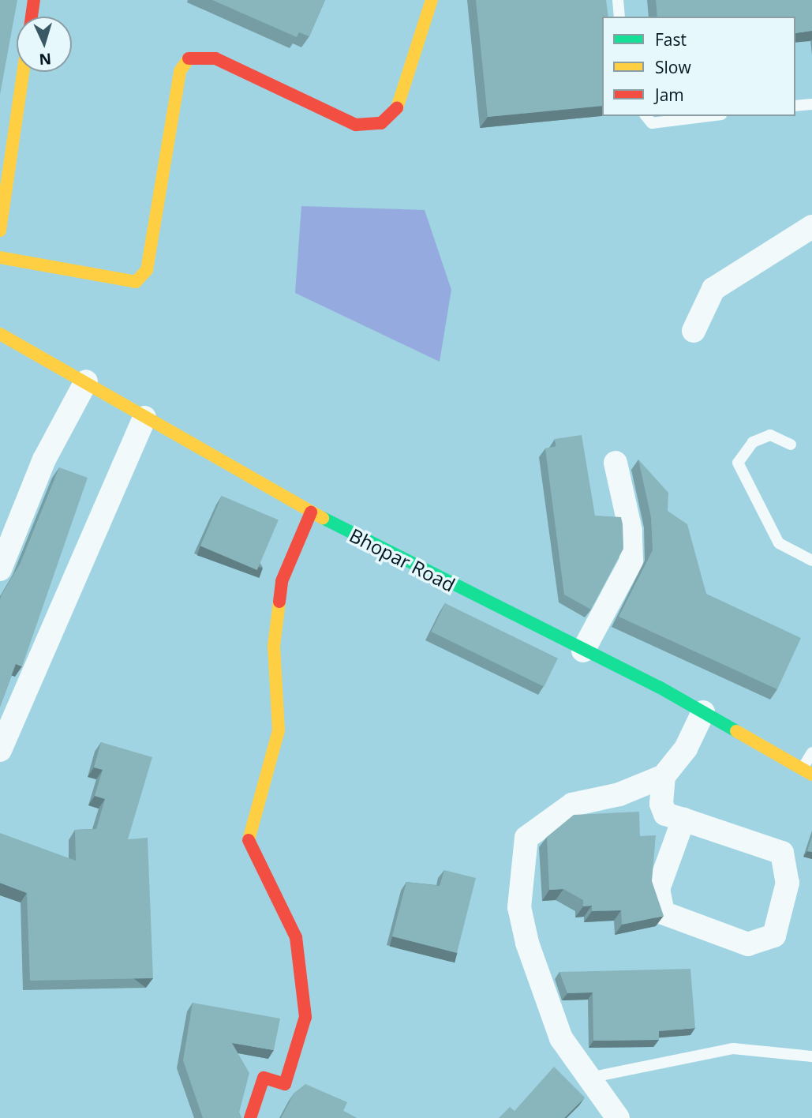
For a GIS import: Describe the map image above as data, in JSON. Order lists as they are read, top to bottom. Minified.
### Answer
{"streets":{"street":["Bhopar Road"]},"legend":["Fast","Slow","Jam"],"north":"bottom"}
